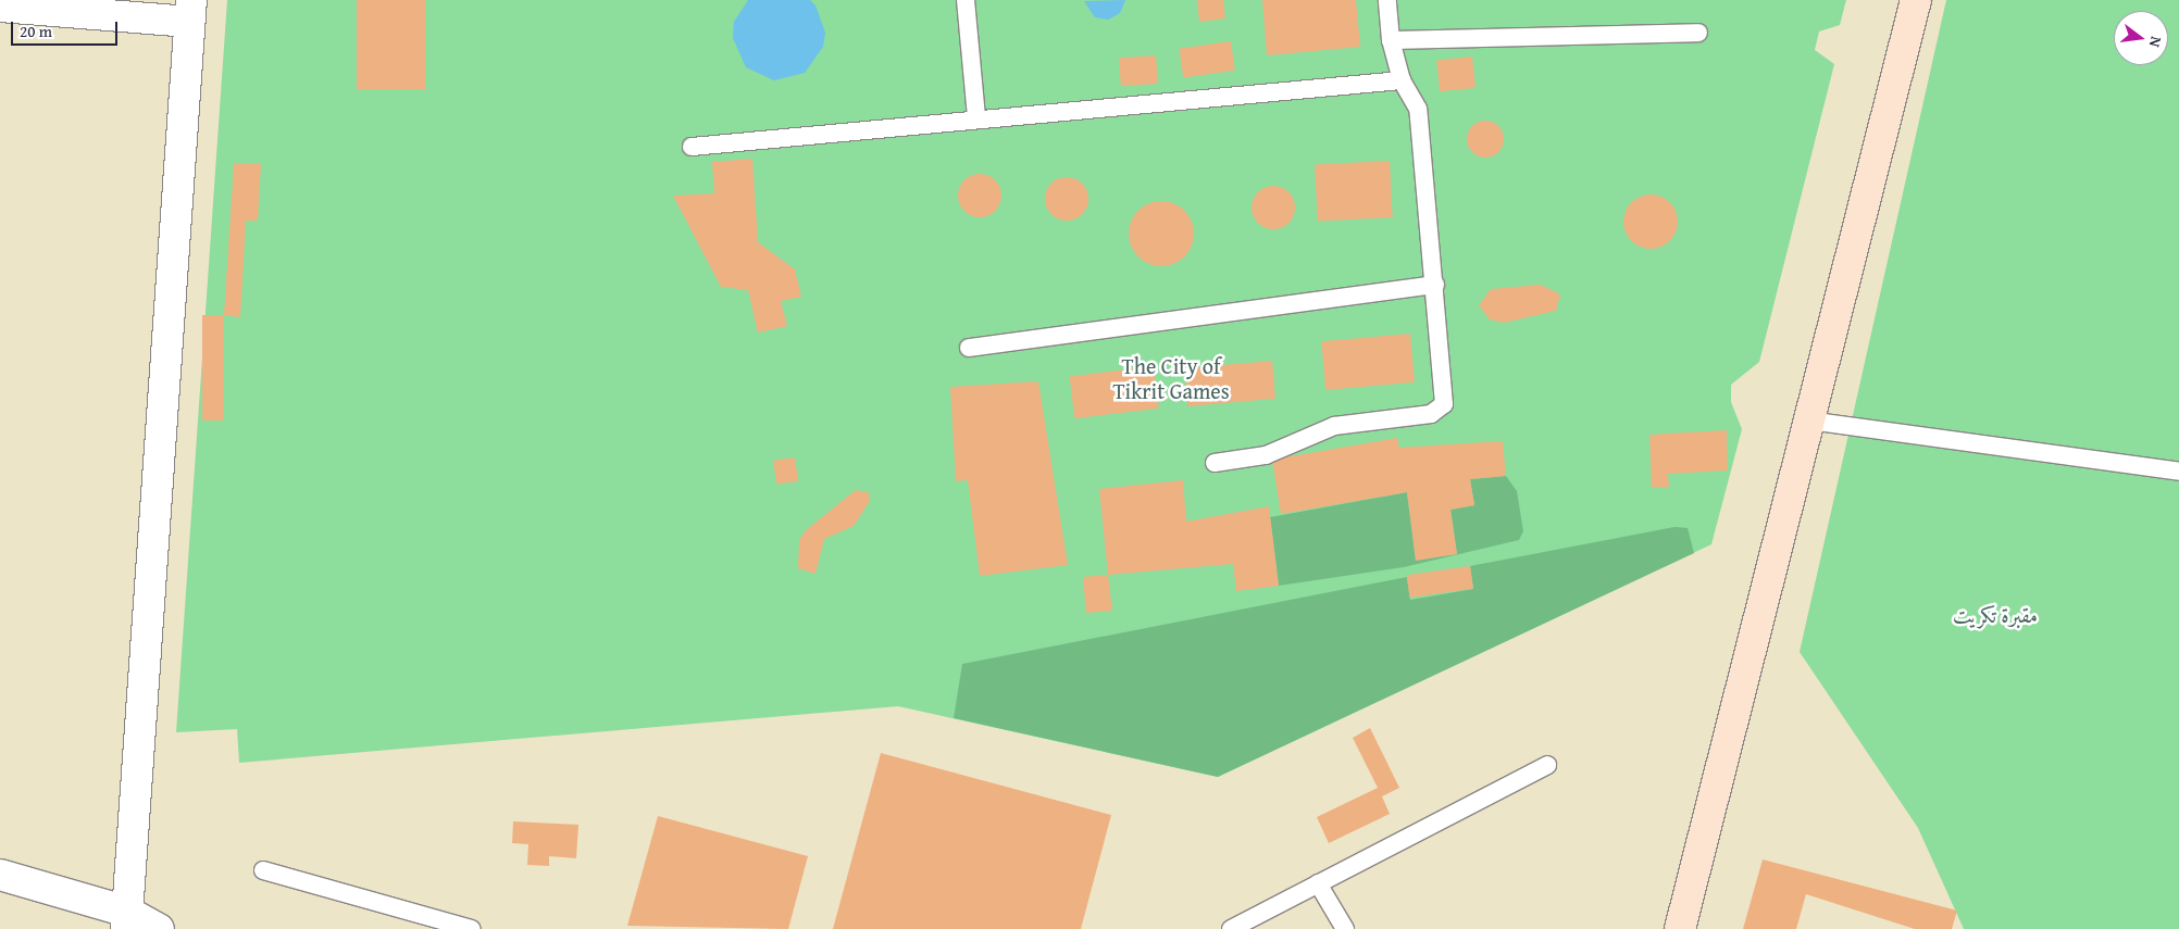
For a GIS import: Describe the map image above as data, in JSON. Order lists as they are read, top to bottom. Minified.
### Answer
{"parks":["The City of Tikrit Games","مقبرة تكريت"],"scale_bar":"20 m","north":"right"}
